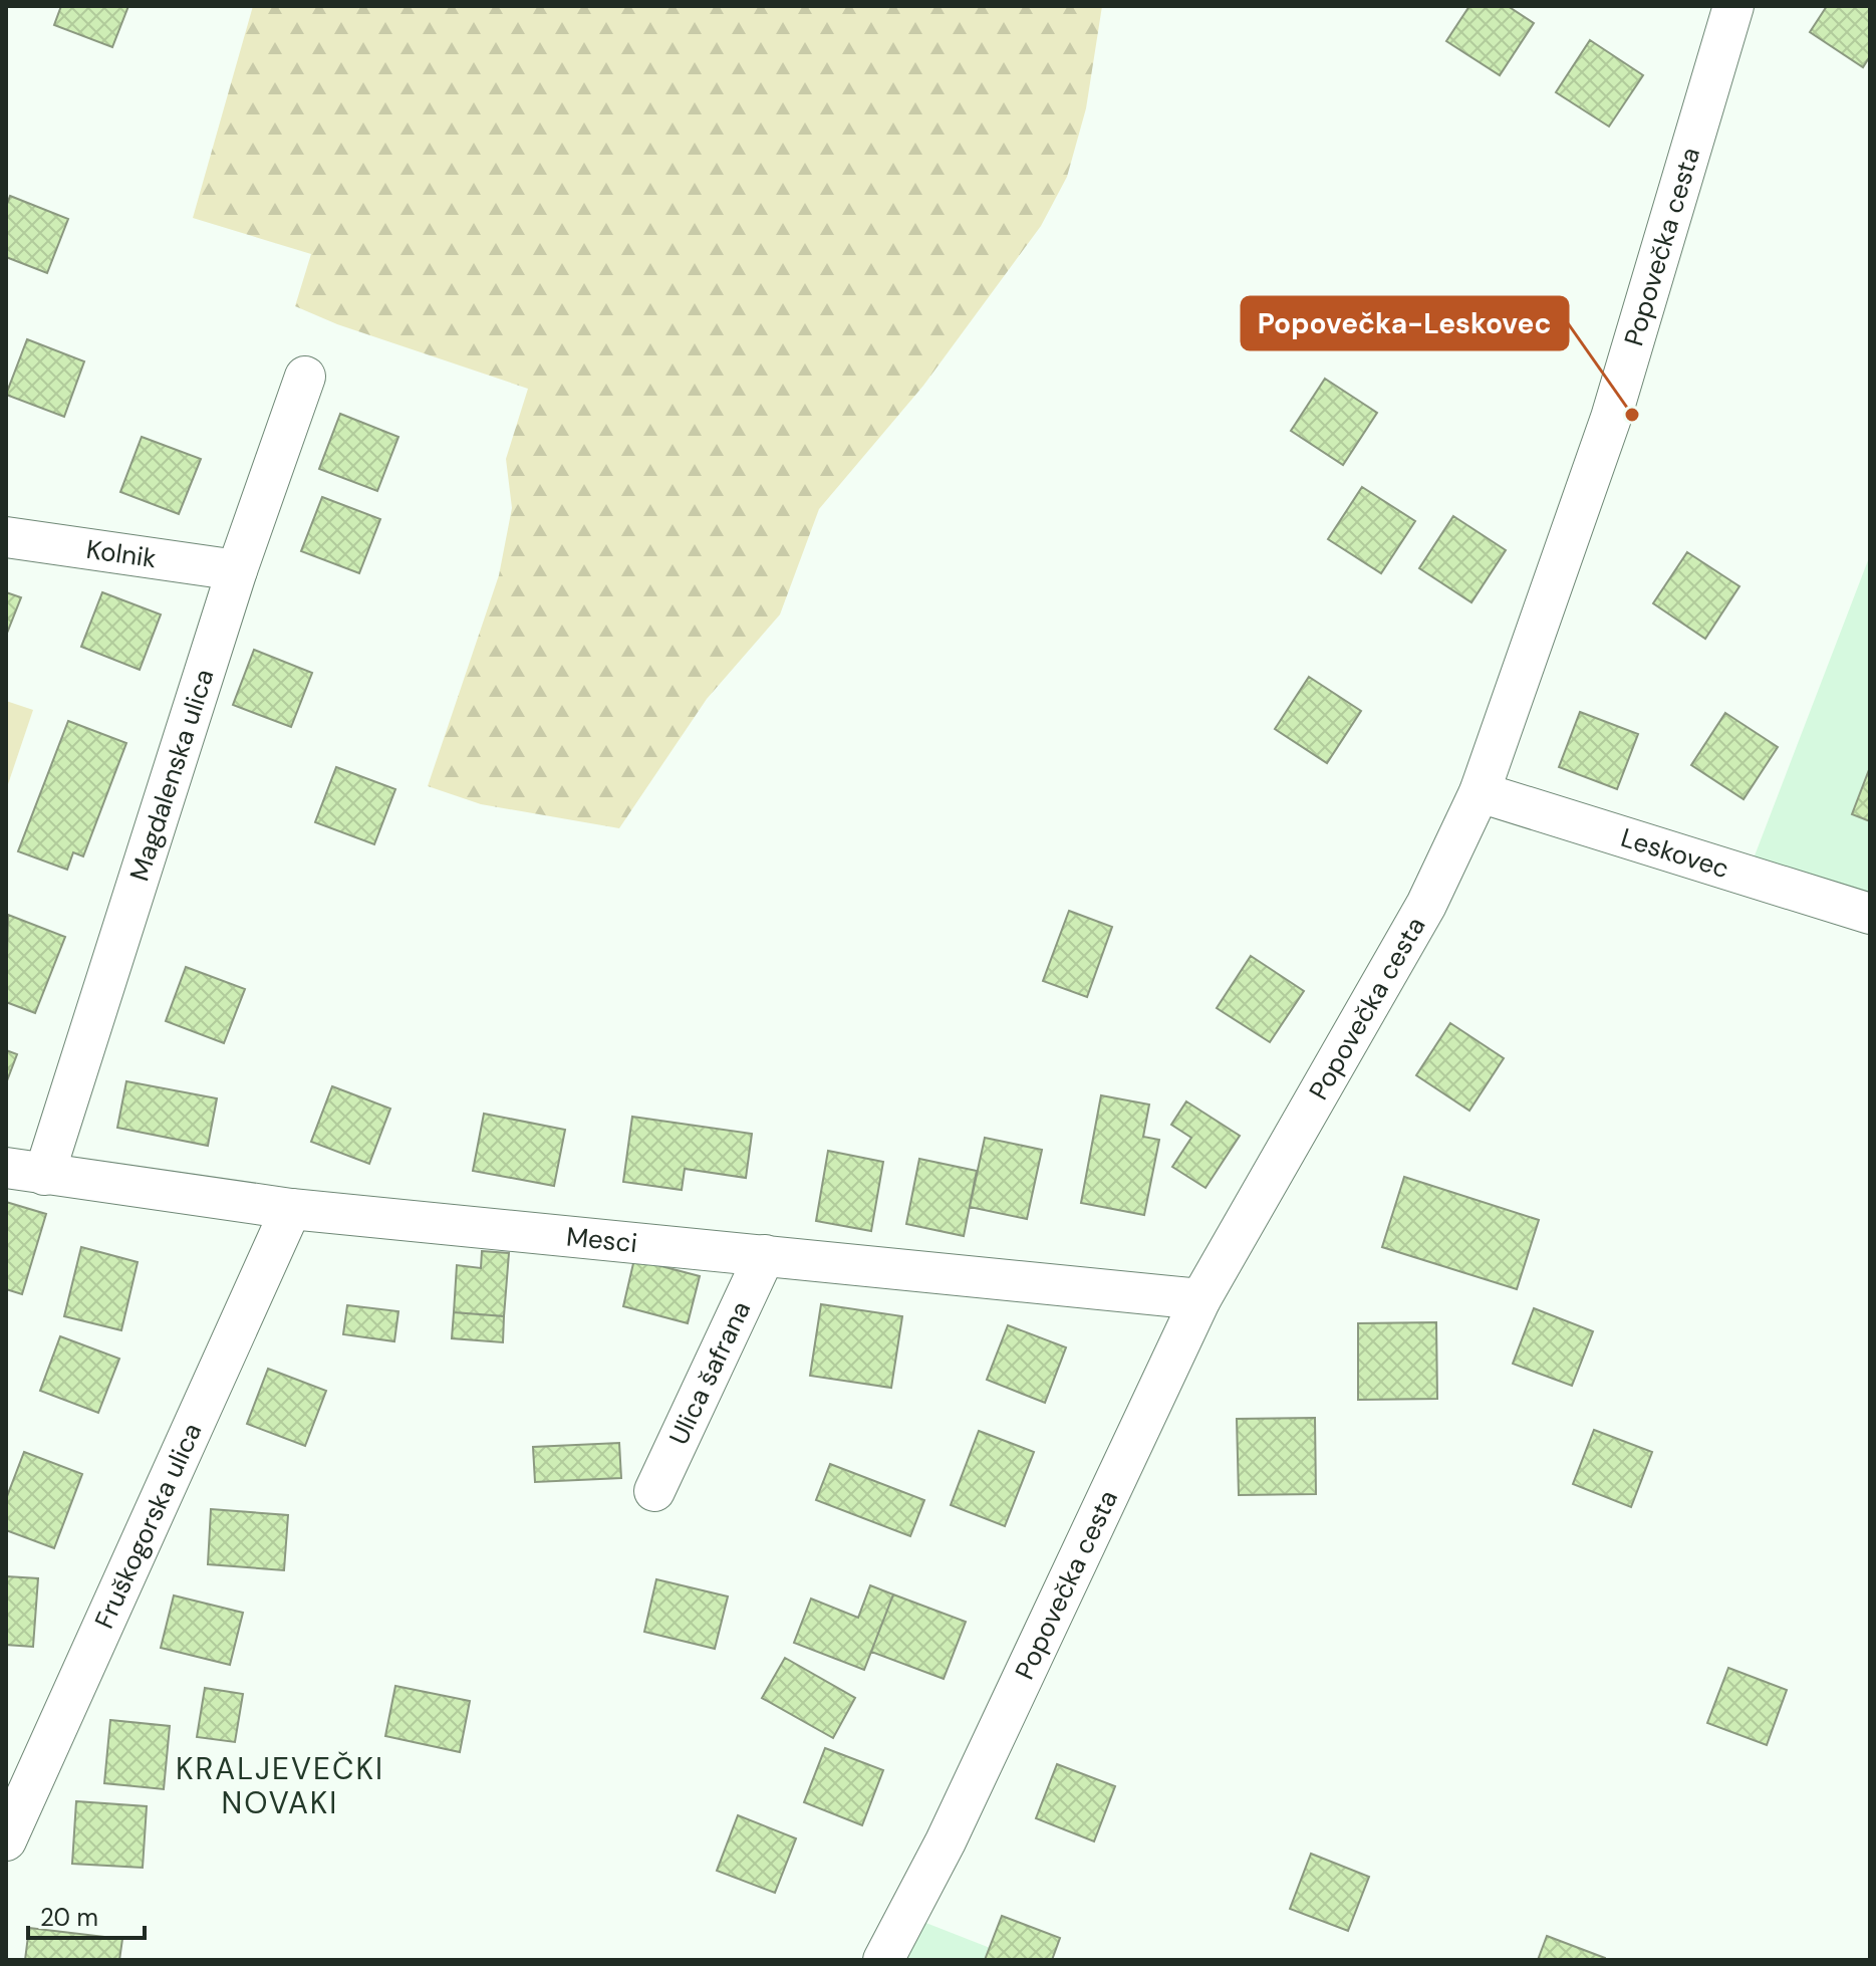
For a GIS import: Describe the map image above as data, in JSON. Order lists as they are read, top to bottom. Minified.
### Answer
{"streets":{"street":["Popovečka cesta","Kolnik","Magdalenska ulica","Leskovec","Mesci","Ulica šafrana","Fruškogorska ulica"]},"crossings":[["Popovečka cesta","Leskovec"],["Popovečka cesta","Mesci"],["Kolnik","Magdalenska ulica"],["Magdalenska ulica","Mesci"],["Mesci","Ulica šafrana"],["Mesci","Fruškogorska ulica"]],"districts":["KRALJEVEČKI NOVAKI"],"places":["Popovečka-Leskovec"],"scale_bar":"20 m"}
